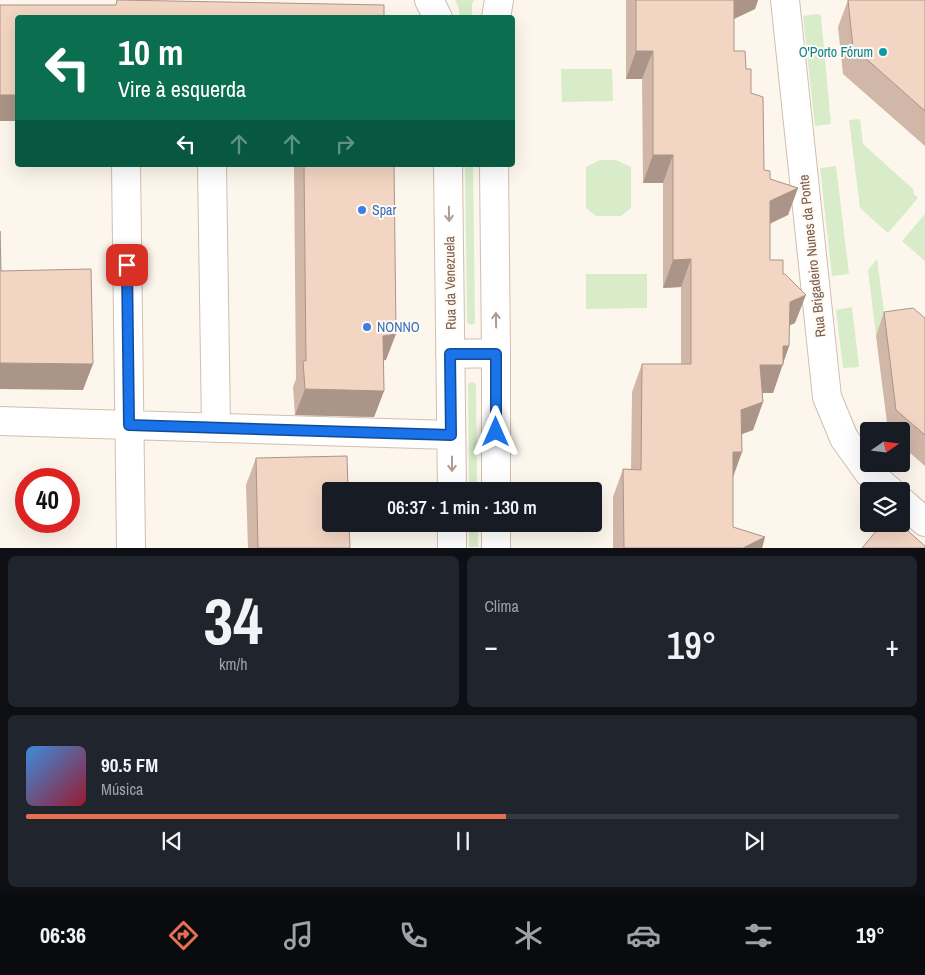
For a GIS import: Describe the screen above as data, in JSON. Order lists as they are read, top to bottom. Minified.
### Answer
{"streets":{"street":["Rua Brigadeiro Nunes da Ponte","Rua da Venezuela"]},"places":["O'Porto Fórum","Spar","NONNO"],"north":"right","page":{"turn":["10 m","Vire à esquerda"],"limit":"40","trip":"06:37 · 1 min · 130 m","tile":[["34","km/h"],"Clima"],"heat":["−","19°","+"],"song":["90.5 FM","Música"],"tabs":["06:36","19°"]}}
